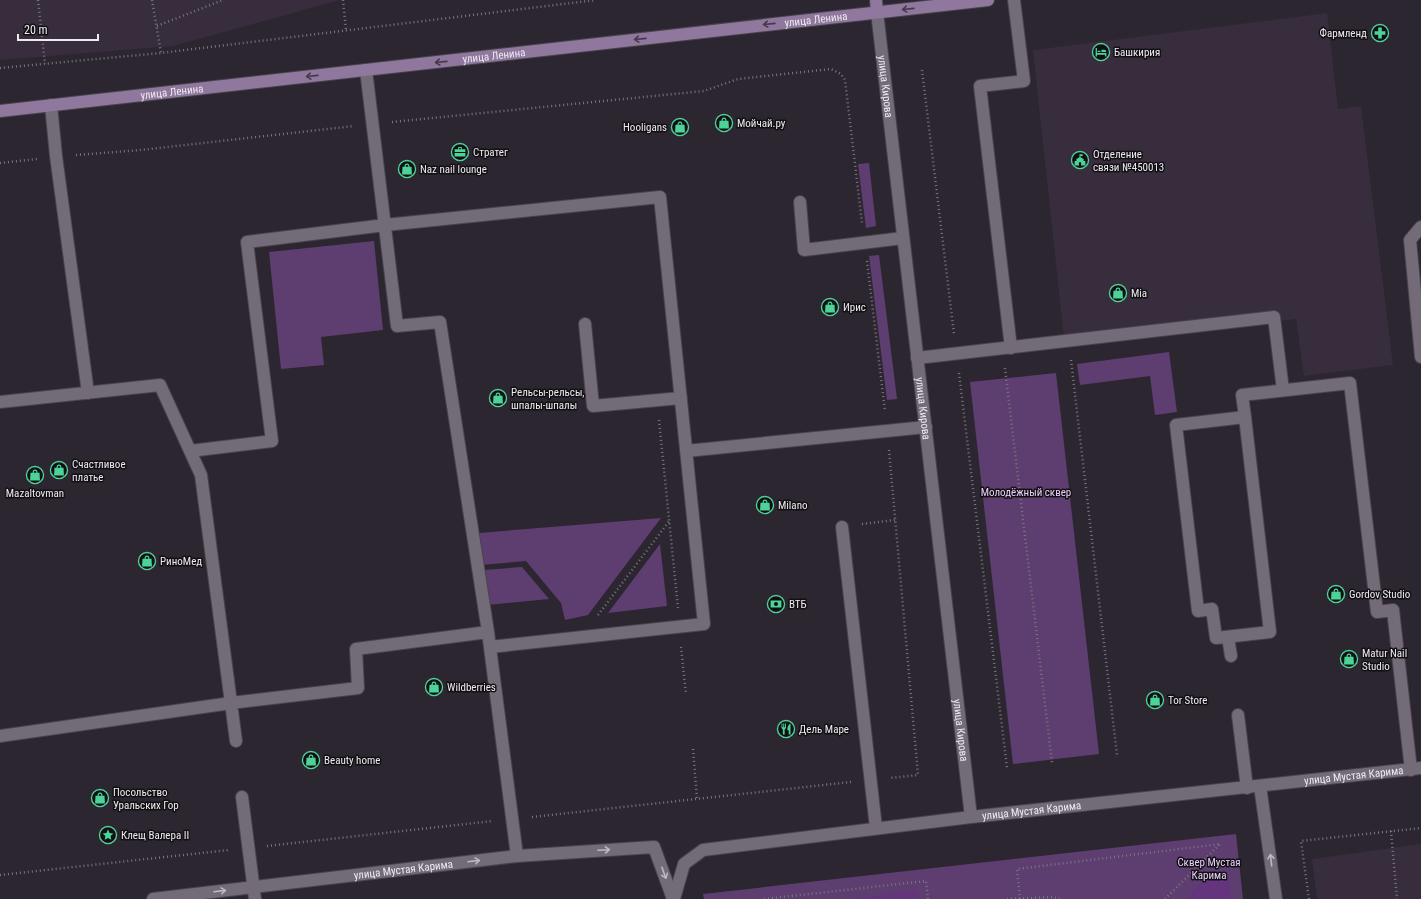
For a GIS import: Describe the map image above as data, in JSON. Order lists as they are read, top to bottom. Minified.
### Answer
{"streets":{"main road":["улица Ленина","улица Кирова"],"street":["улица Мустая Карима"]},"crossings":[["улица Ленина","улица Кирова"],["улица Кирова","улица Мустая Карима"]],"one_way":["улица Ленина","улица Мустая Карима"],"parks":["Молодёжный сквер","Сквер Мустая Карима"],"places":{"pharmacy":["Фармленд"],"hotel":["Башкирия"],"shop":["Мойчай.ру","Hooligans","Naz nail lounge","Mia","Ирис","Рельсы-рельсы, шпалы-шпалы","Счастливое платье","Mazaltovman","Milano","РиноМед","Gordov Studio","Matur Nail Studio","Wildberries","Tor Store","Beauty home","Посольство Уральских Гор"],"office":["Стратег"],"public building":["Отделение связи №450013"],"bank":["ВТБ"],"restaurant":["Дель Маре"],"place":["Клещ Валера II"]},"scale_bar":"20 m"}
